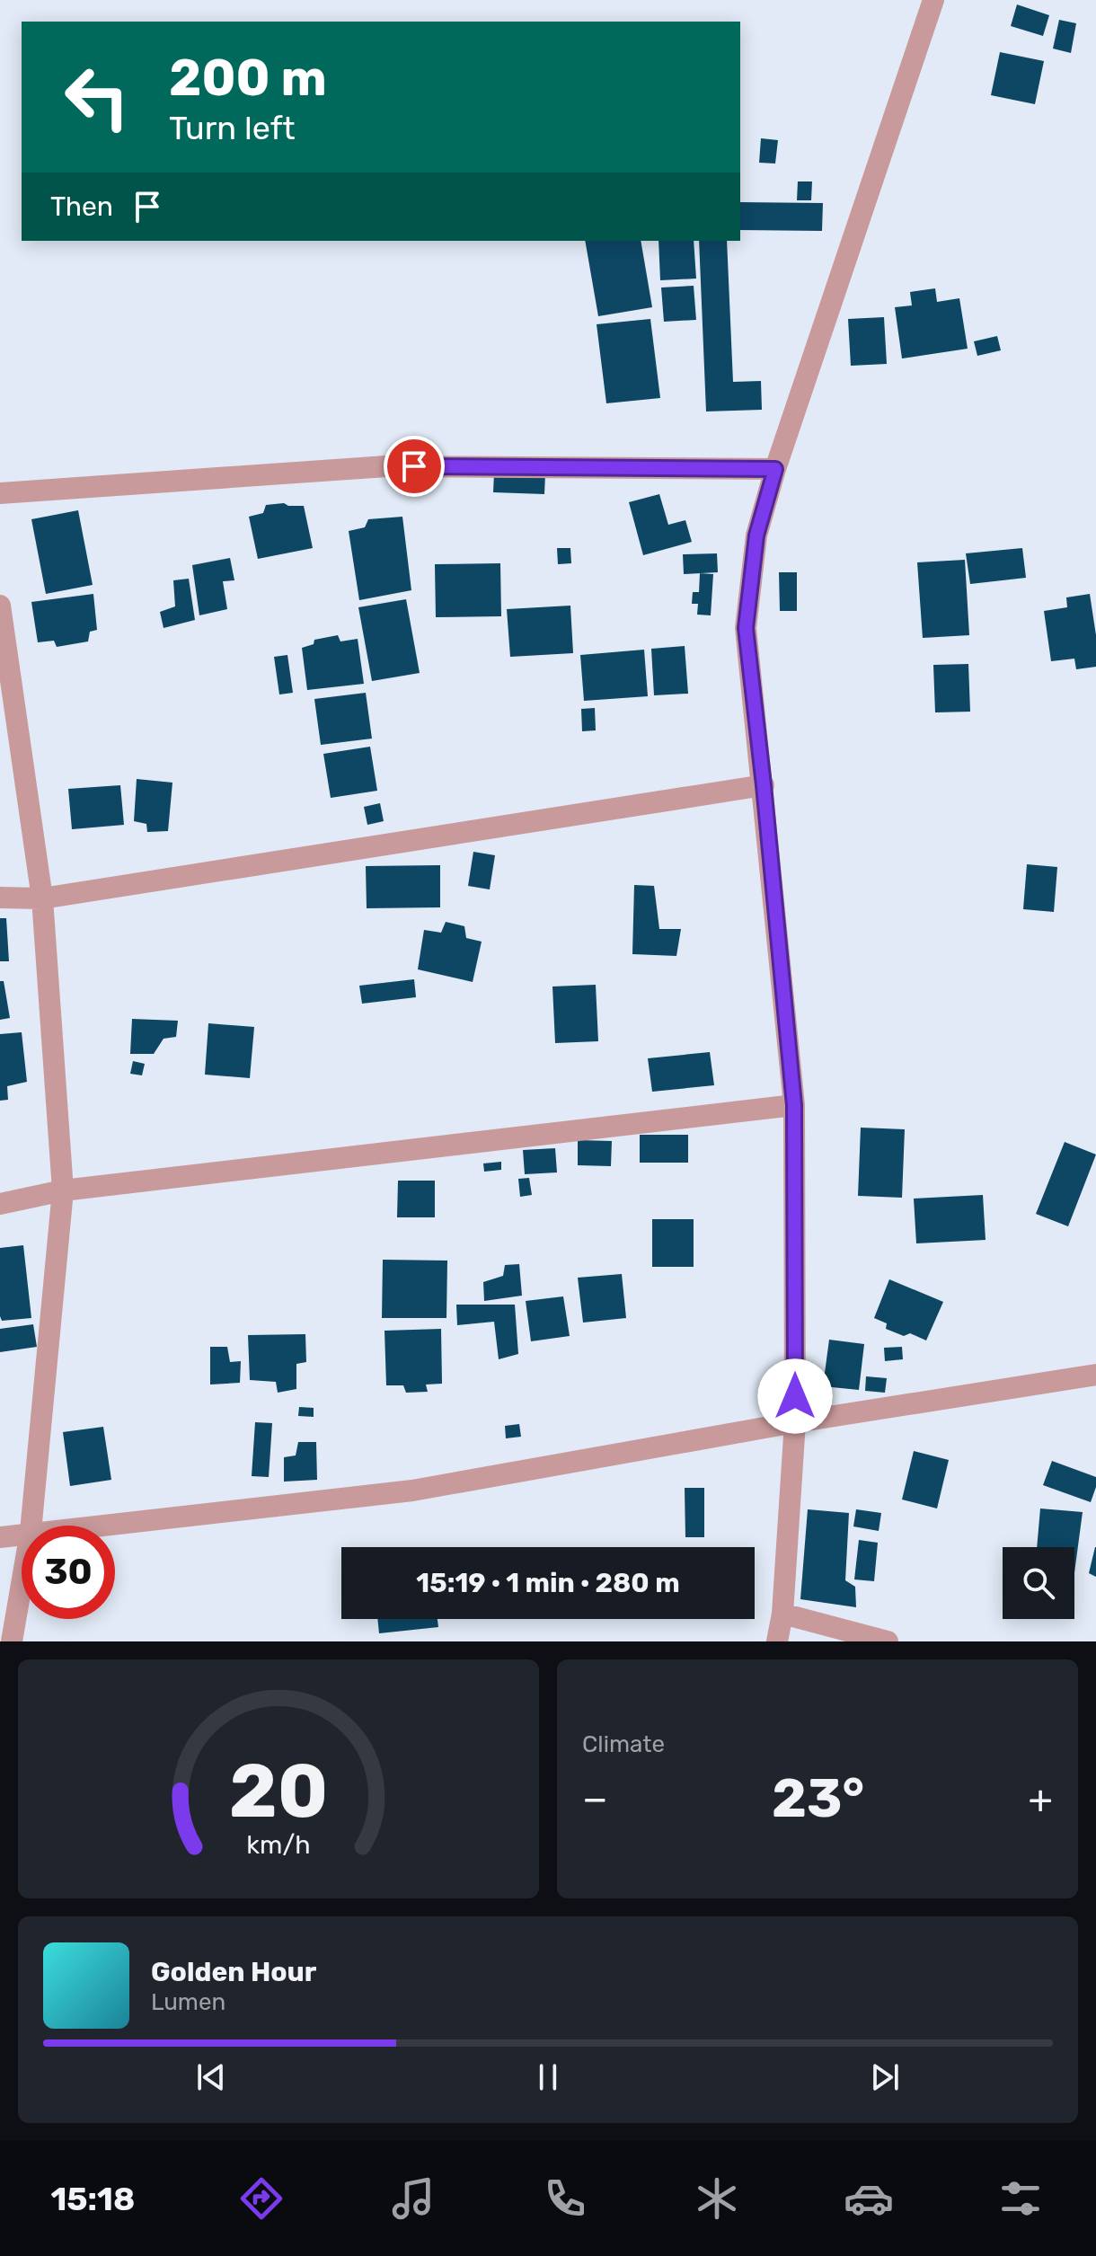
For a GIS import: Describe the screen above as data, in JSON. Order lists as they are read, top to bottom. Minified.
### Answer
{"page":{"turn":["200 m","Turn left"],"then":"Then","limit":"30","trip":"15:19 · 1 min · 280 m","tile":"Climate","heat":["−","23°","+"],"song":["Golden Hour","Lumen"],"tabs":"15:18","gauge":["20","km/h"]}}
